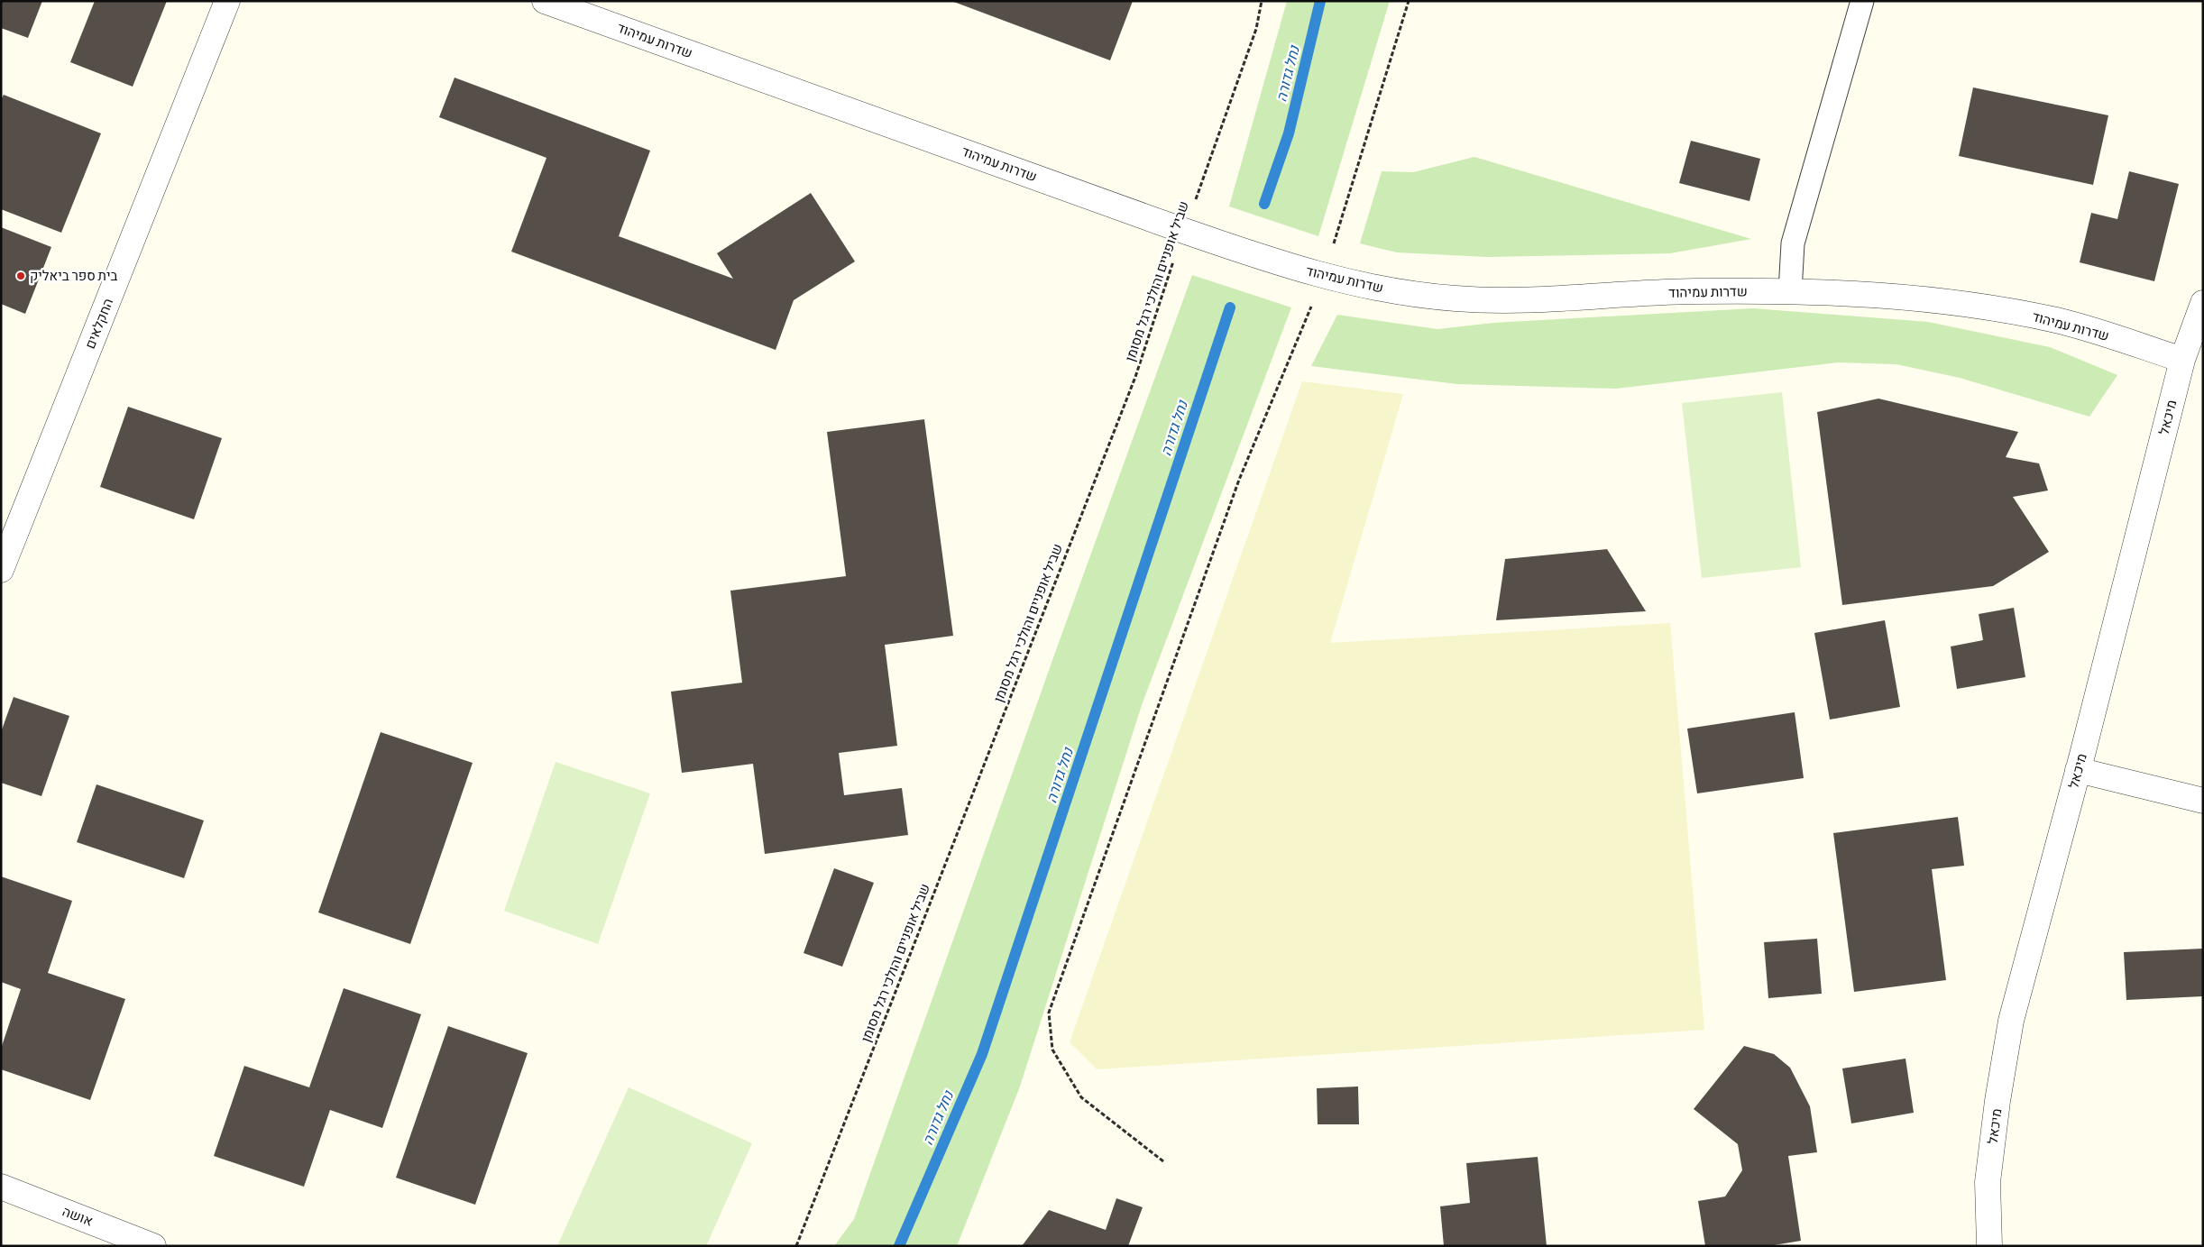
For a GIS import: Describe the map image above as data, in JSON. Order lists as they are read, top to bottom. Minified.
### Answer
{"streets":{"street":["שדרות עמיהוד","החקלאים","מיכאל","אושה"],"path":["שביל אופניים והולכי רגל מסומן"]},"crossings":[["שדרות עמיהוד","שביל אופניים והולכי רגל מסומן"],["שדרות עמיהוד","מיכאל"]],"water":["נחל גדורה"],"places":["בית ספר ביאליק"]}
